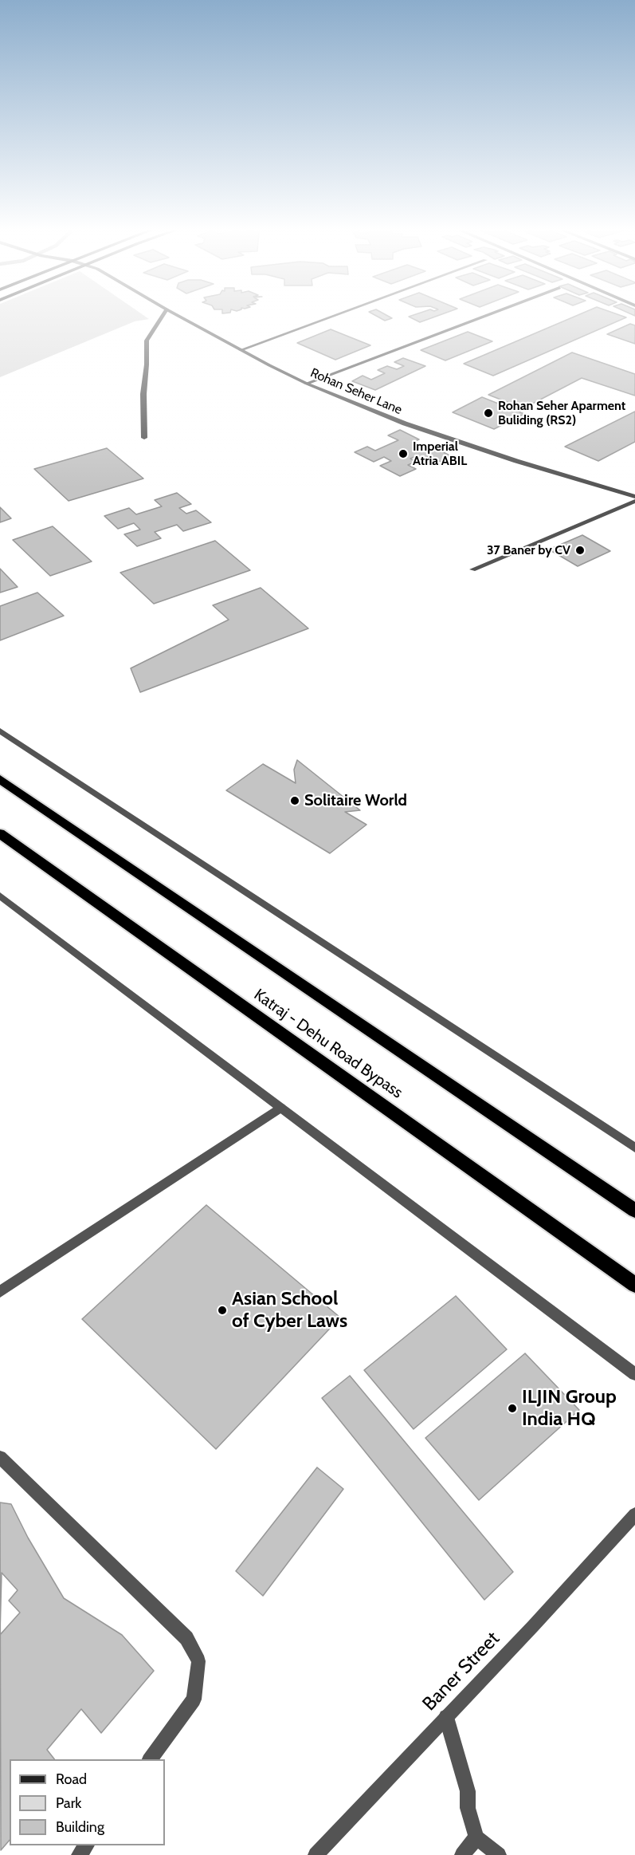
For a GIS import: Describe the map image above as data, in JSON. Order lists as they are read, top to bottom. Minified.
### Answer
{"streets":{"highway":["Katraj - Dehu Road Bypass"],"street":["Rohan Seher Lane","Baner Street"]},"places":["Rohan Seher Aparment Buliding (RS2)","Imperial Atria ABIL","37 Baner by CV","Solitaire World","Asian School of Cyber Laws","ILJIN Group India HQ"],"legend":["Road","Park","Building"]}
